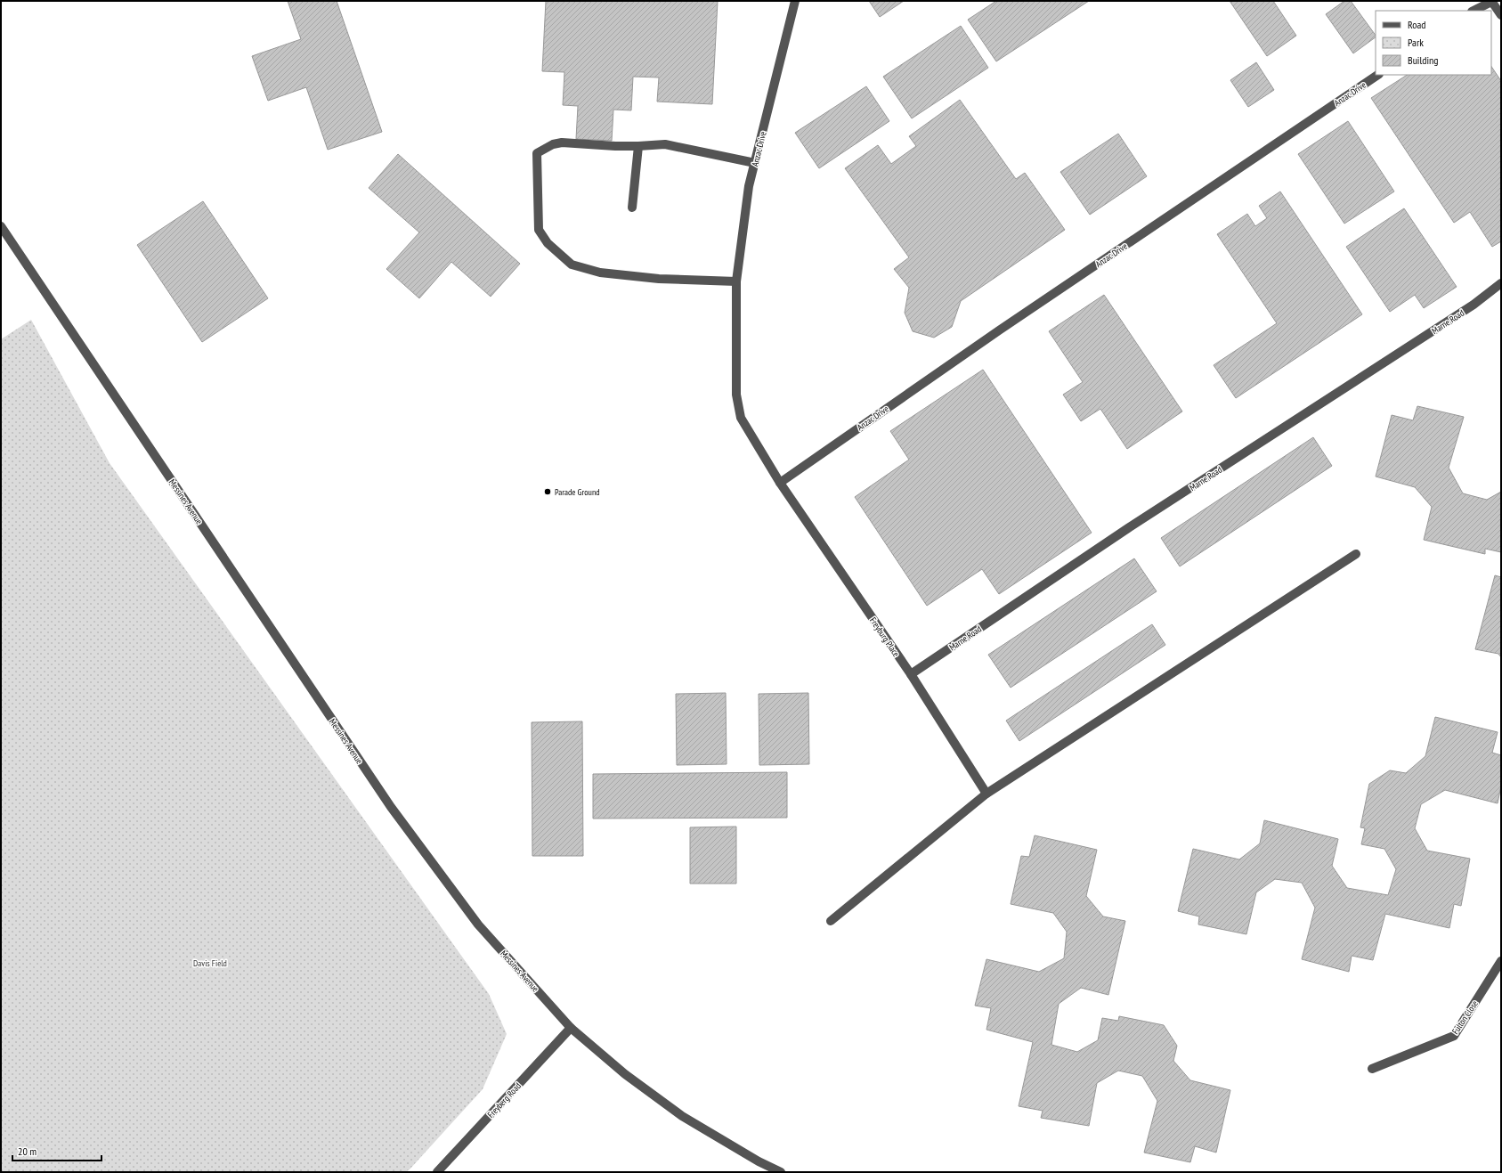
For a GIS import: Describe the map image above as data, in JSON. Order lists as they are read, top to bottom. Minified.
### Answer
{"streets":{"street":["Anzac Drive","Marne Road","Messines Avenue","Freyburg Place","Fulton Close","Freyberg Road"]},"crossings":[["Anzac Drive","Freyburg Place"],["Marne Road","Freyburg Place"],["Messines Avenue","Freyberg Road"]],"parks":["Davis Field"],"places":["Parade Ground"],"legend":["Road","Park","Building"],"scale_bar":"20 m"}
